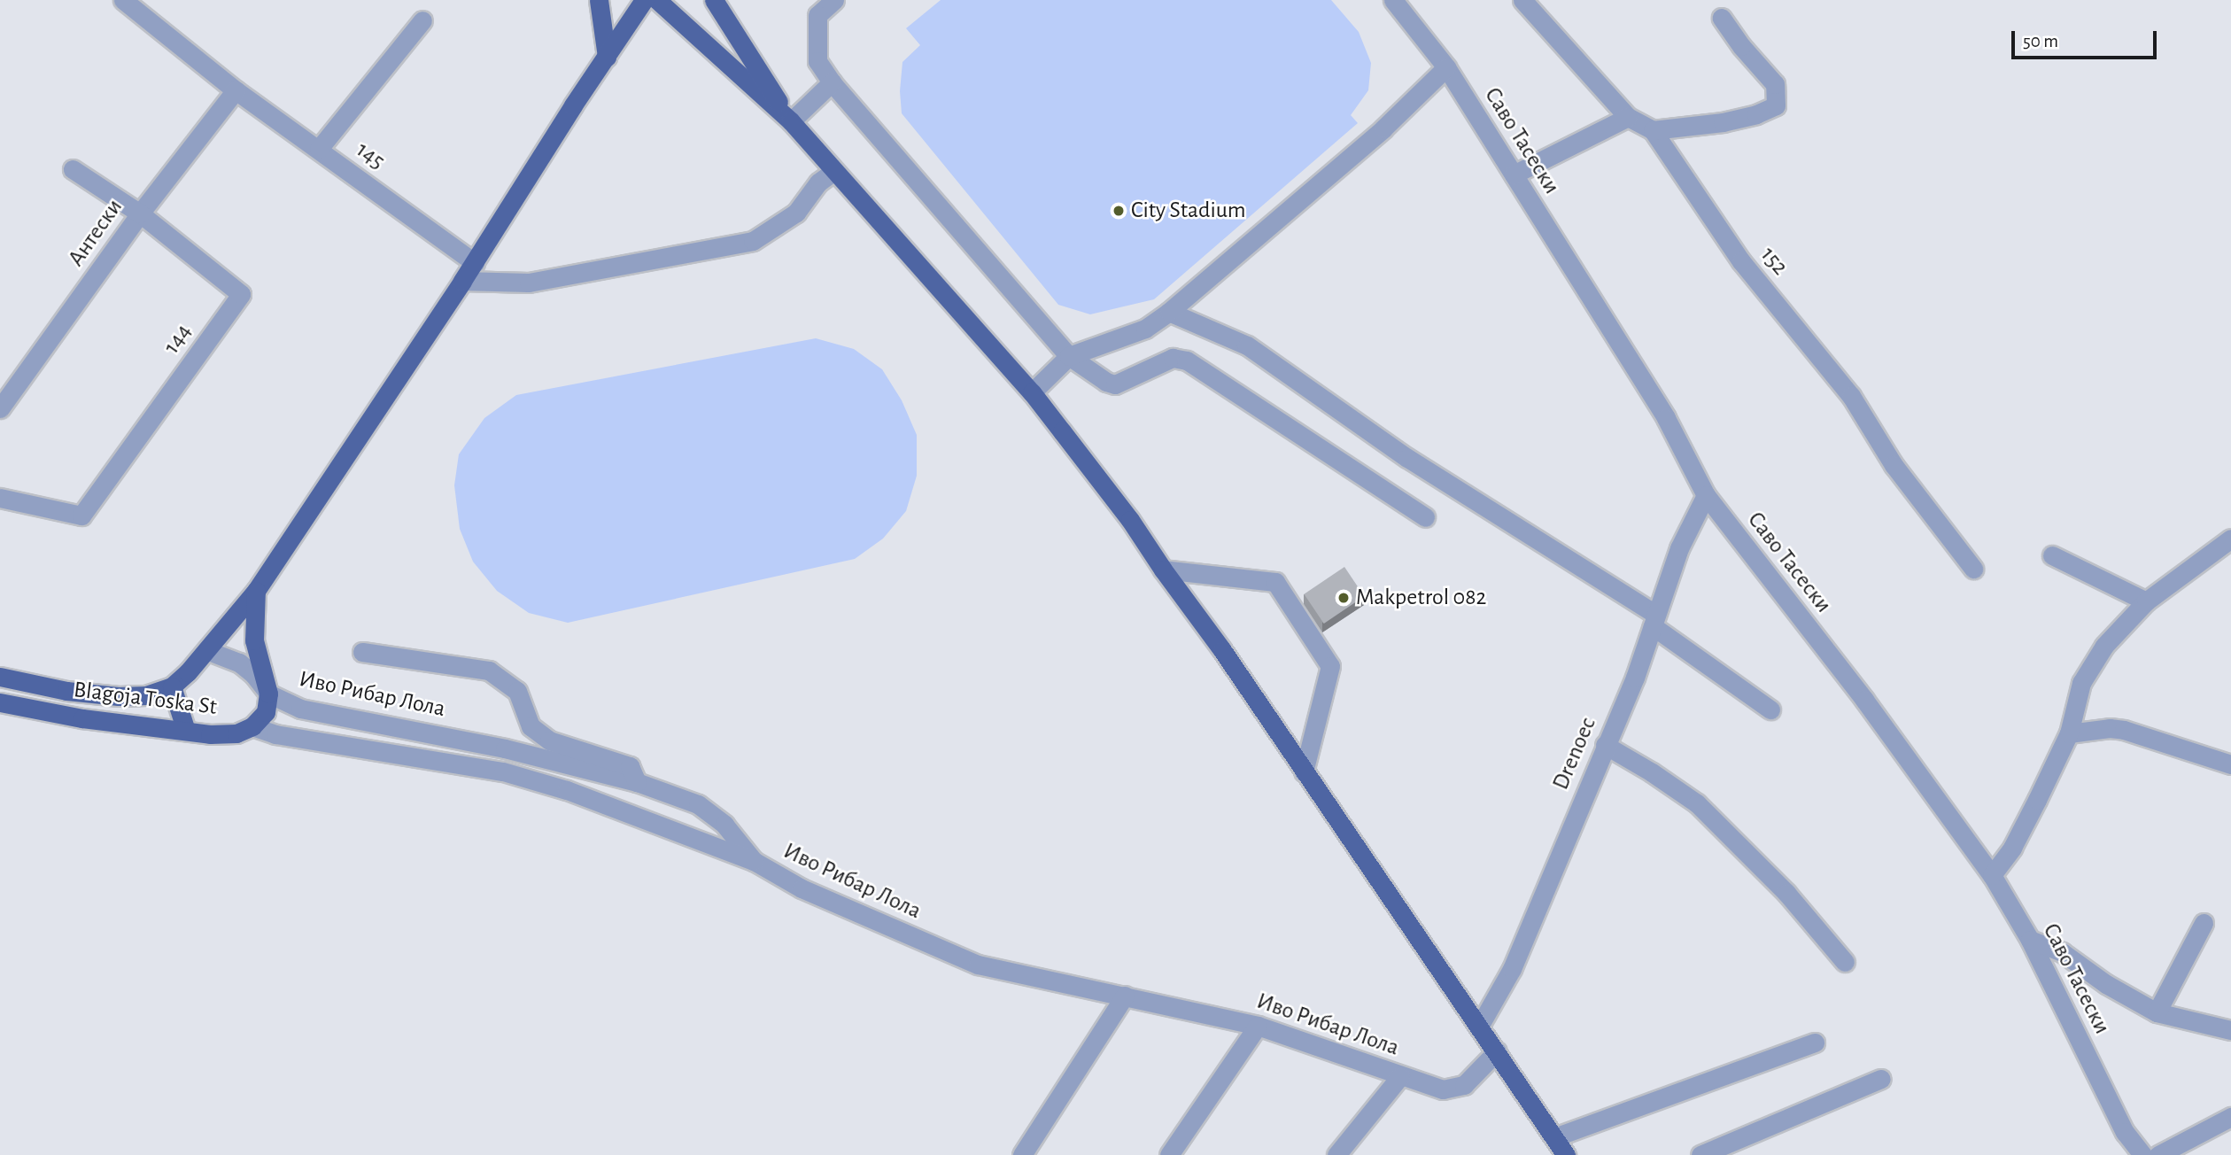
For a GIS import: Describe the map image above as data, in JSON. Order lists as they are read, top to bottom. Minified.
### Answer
{"streets":{"main road":["Blagoja Toska St"],"street":["Саво Тасески","145","Антески","152","144","Иво Рибар Лола","Drenoec"]},"crossings":[["Саво Тасески","Drenoec"],["145","Антески"],["Антески","144"],["Иво Рибар Лола","Blagoja Toska St"]],"places":["City Stadium","Makpetrol 082"],"scale_bar":"50 m"}
